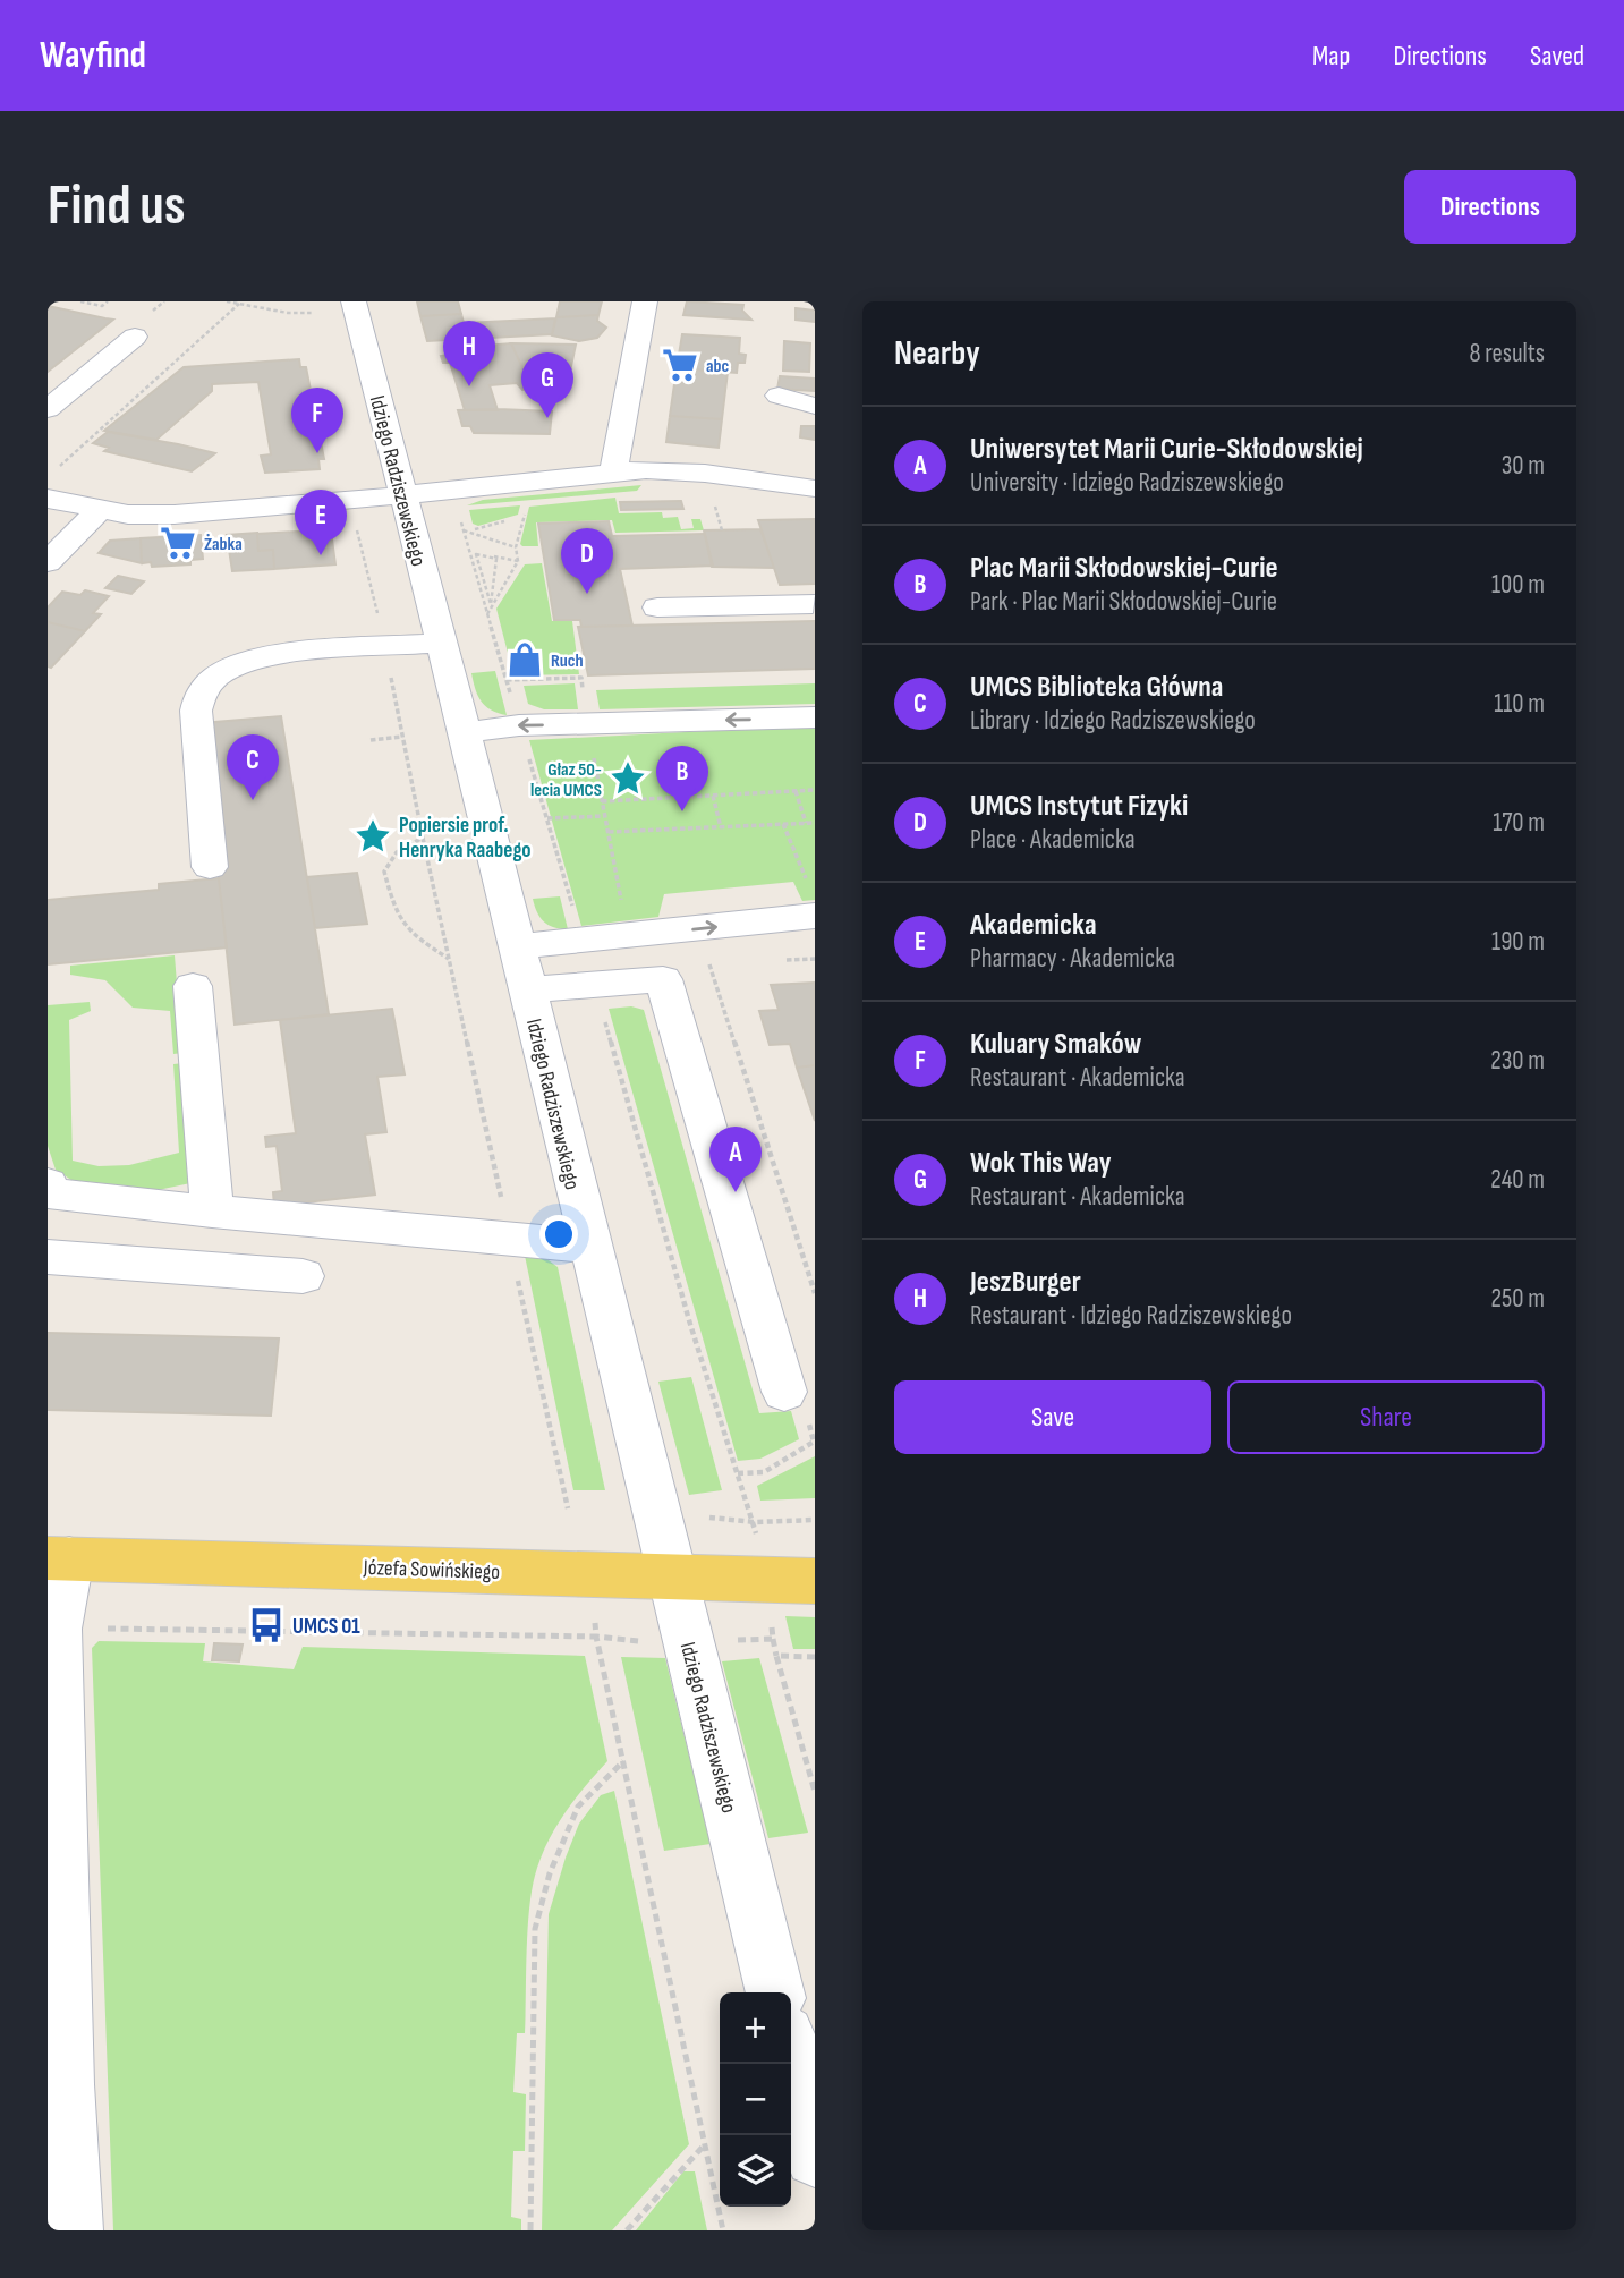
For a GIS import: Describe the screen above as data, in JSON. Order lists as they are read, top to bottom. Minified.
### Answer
{"streets":{"main road":["Józefa Sowińskiego"],"street":["Idziego Radziszewskiego"]},"crossings":[["Idziego Radziszewskiego","Józefa Sowińskiego"]],"places":{"supermarket":["abc","Żabka"],"shop":["Ruch"],"place":["Głaz 50- lecia UMCS","Popiersie prof. Henryka Raabego"],"bus stop":["UMCS 01"]},"page":{"header":"Wayfind","nav":["Map","Directions","Saved"],"buttons":["Directions",["Save","Share"]],"title":"Find us","heading":["Nearby","8 results"],"pins":["H","G","F","E","D","C","B","A"],"list":[{"mark":"A","name":"Uniwersytet Marii Curie-Skłodowskiej","note":"University · Idziego Radziszewskiego","value":"30 m"},{"mark":"B","name":"Plac Marii Skłodowskiej-Curie","note":"Park · Plac Marii Skłodowskiej-Curie","value":"100 m"},{"mark":"C","name":"UMCS Biblioteka Główna","note":"Library · Idziego Radziszewskiego","value":"110 m"},{"mark":"D","name":"UMCS Instytut Fizyki","note":"Place · Akademicka","value":"170 m"},{"mark":"E","name":"Akademicka","note":"Pharmacy · Akademicka","value":"190 m"},{"mark":"F","name":"Kuluary Smaków","note":"Restaurant · Akademicka","value":"230 m"},{"mark":"G","name":"Wok This Way","note":"Restaurant · Akademicka","value":"240 m"},{"mark":"H","name":"JeszBurger","note":"Restaurant · Idziego Radziszewskiego","value":"250 m"}],"map_buttons":["+","−"]}}
